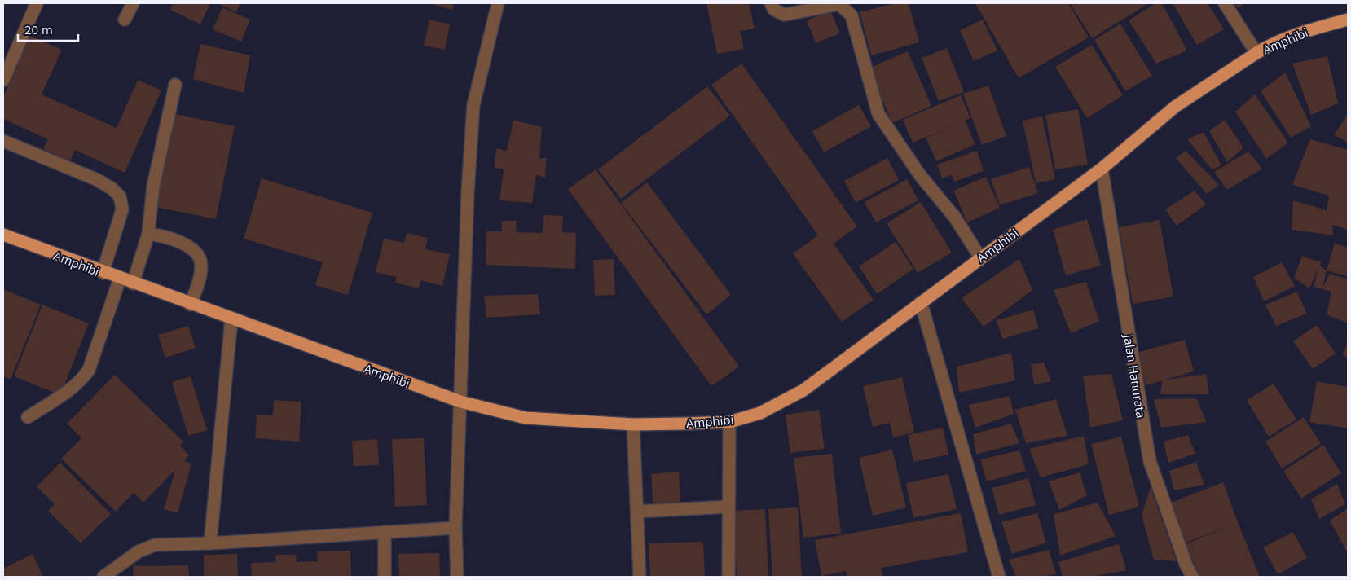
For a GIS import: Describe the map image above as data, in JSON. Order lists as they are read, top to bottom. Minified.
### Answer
{"streets":{"main road":["Amphibi"],"street":["Jalan Hanurata"]},"crossings":[["Amphibi","Jalan Hanurata"]],"scale_bar":"20 m"}
